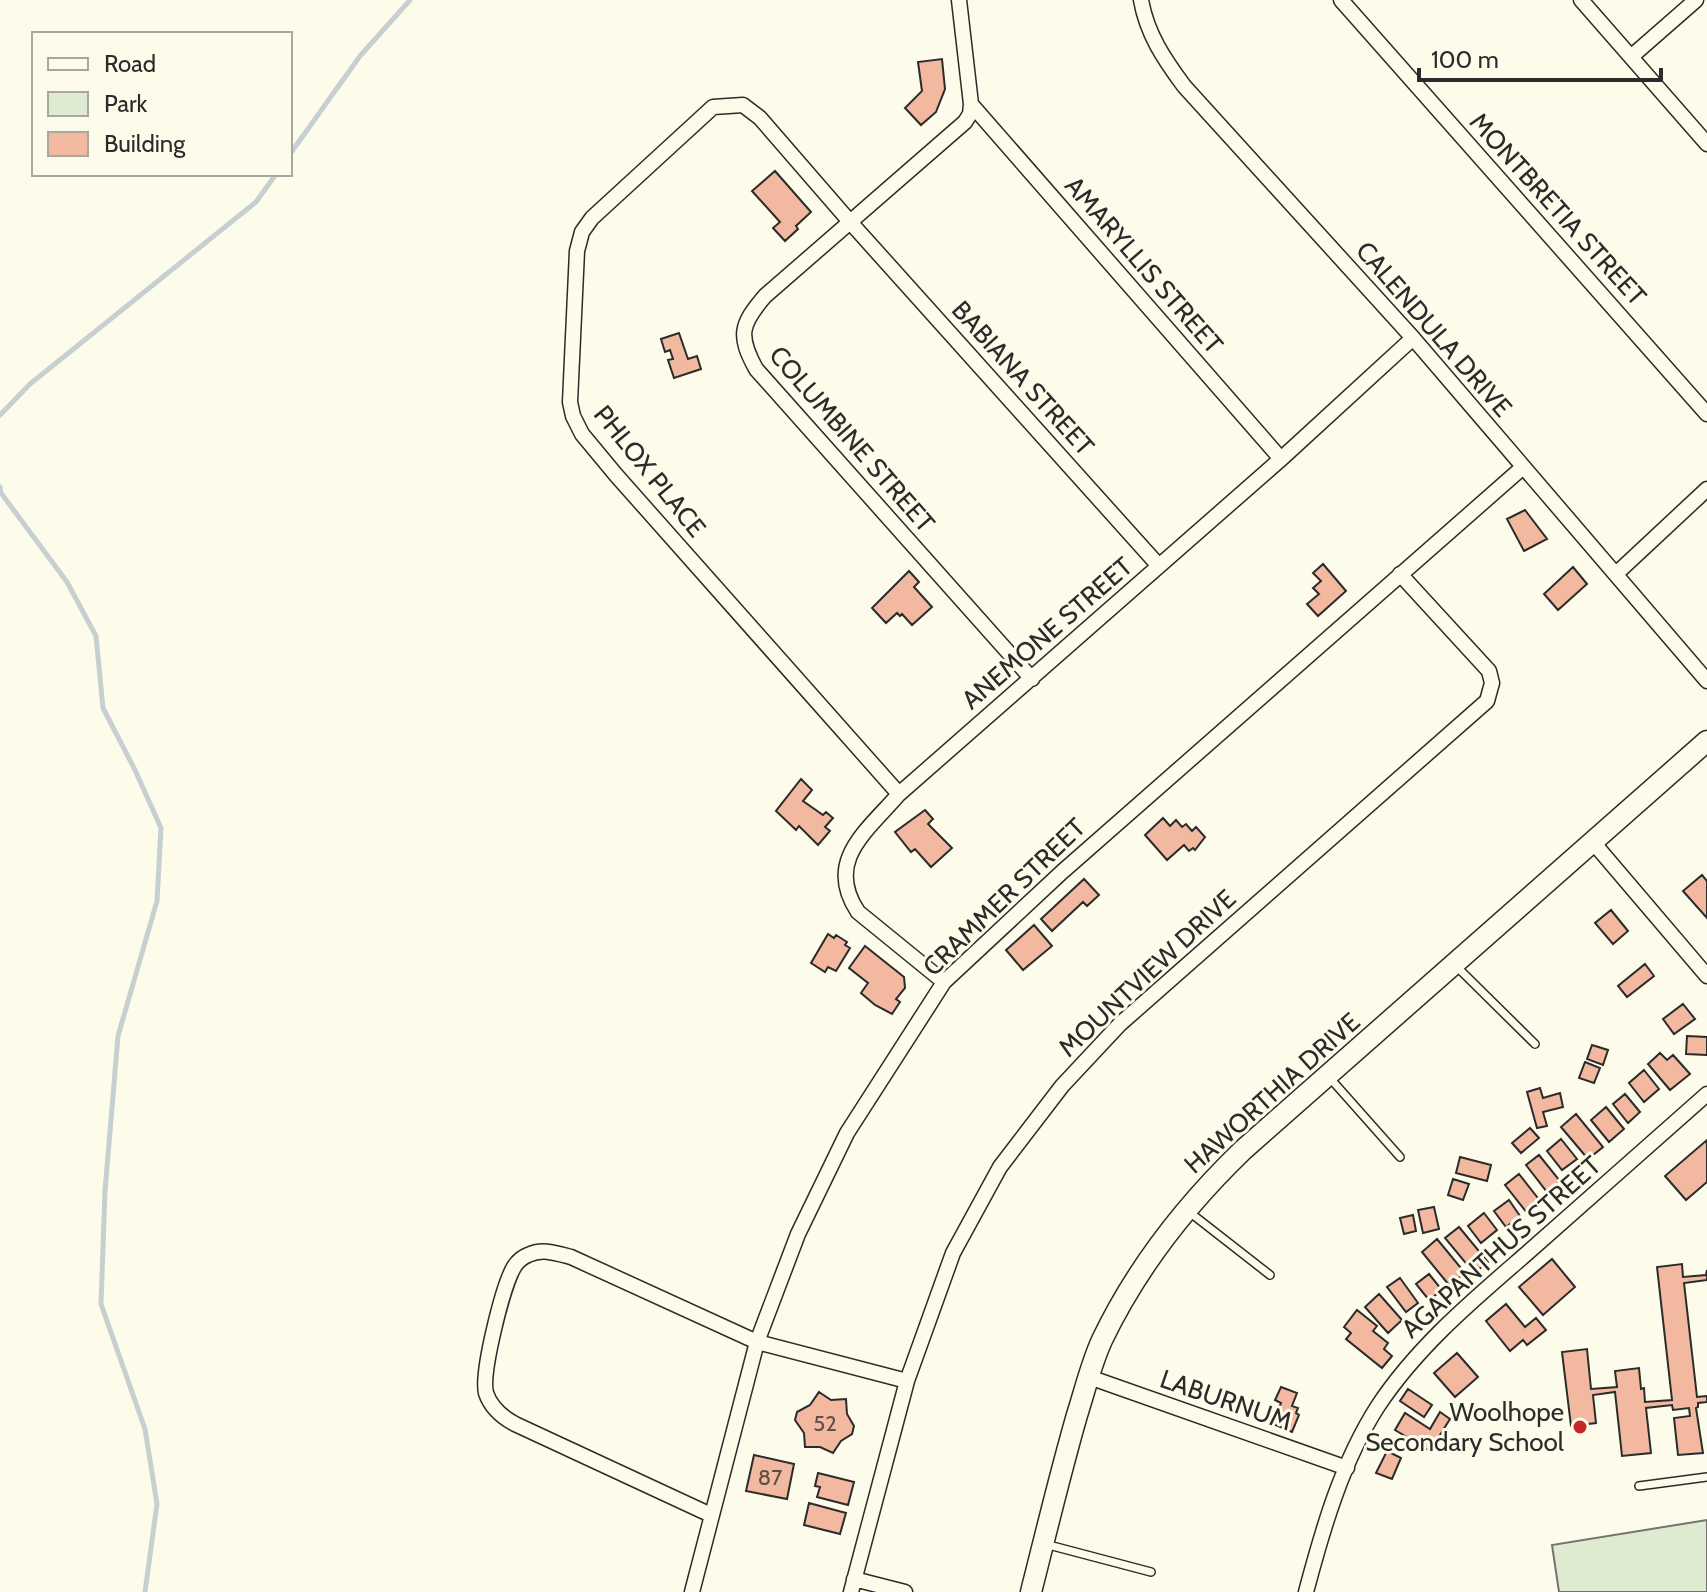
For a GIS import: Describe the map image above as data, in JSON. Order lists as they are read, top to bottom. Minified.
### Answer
{"streets":{"street":["MONTBRETIA STREET","AMARYLLIS STREET","CALENDULA DRIVE","BABIANA STREET","COLUMBINE STREET","PHLOX PLACE","ANEMONE STREET","CRAMMER STREET","MOUNTVIEW DRIVE","HAWORTHIA DRIVE","AGAPANTHUS STREET","LABURNUM"]},"crossings":[["AMARYLLIS STREET","COLUMBINE STREET"],["AMARYLLIS STREET","ANEMONE STREET"],["CALENDULA DRIVE","ANEMONE STREET"],["CALENDULA DRIVE","CRAMMER STREET"],["BABIANA STREET","COLUMBINE STREET"],["BABIANA STREET","PHLOX PLACE"],["BABIANA STREET","ANEMONE STREET"],["COLUMBINE STREET","PHLOX PLACE"],["COLUMBINE STREET","ANEMONE STREET"],["PHLOX PLACE","ANEMONE STREET"],["ANEMONE STREET","CRAMMER STREET"],["CRAMMER STREET","MOUNTVIEW DRIVE"],["HAWORTHIA DRIVE","LABURNUM"],["AGAPANTHUS STREET","LABURNUM"]],"places":["Woolhope Secondary School"],"house_numbers":["52","87"],"legend":["Road","Park","Building"],"scale_bar":"100 m"}
